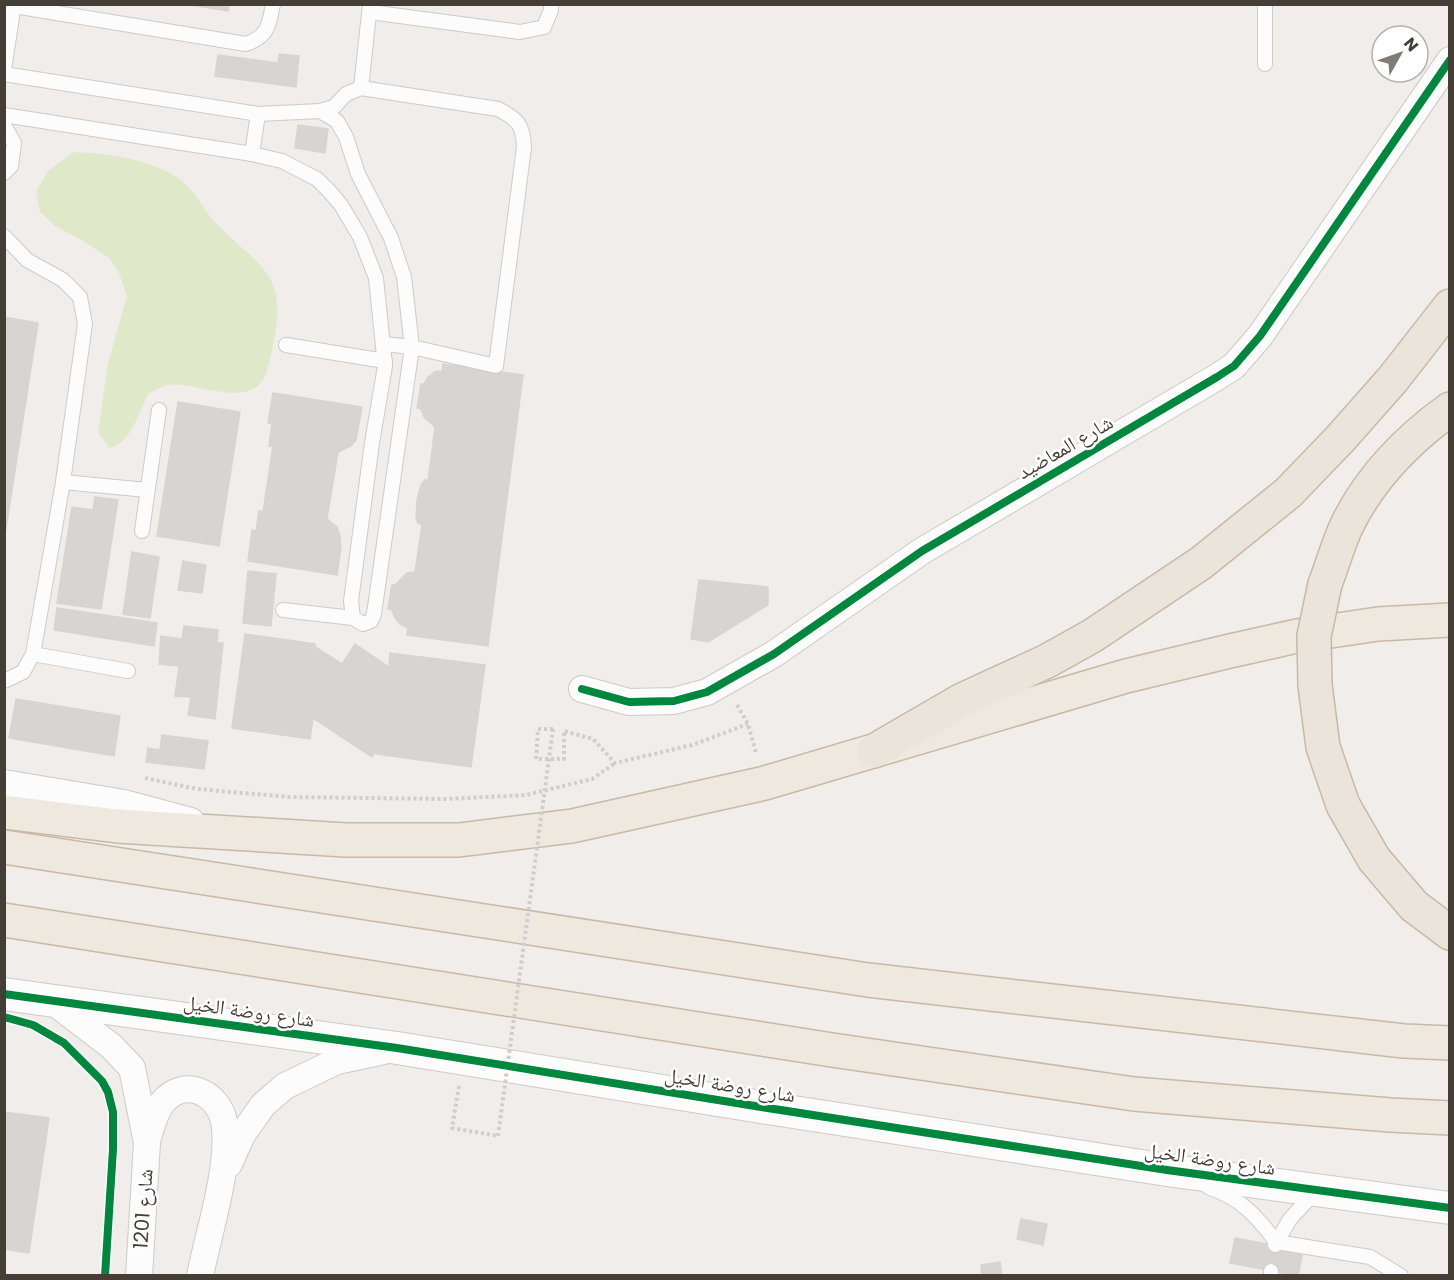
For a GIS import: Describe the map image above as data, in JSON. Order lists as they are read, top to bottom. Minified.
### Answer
{"streets":{"street":["شارع المعاضيد","شارع روضة الخيل","شارع 1201"]},"crossings":[["شارع روضة الخيل","شارع 1201"]],"north":"top right"}
